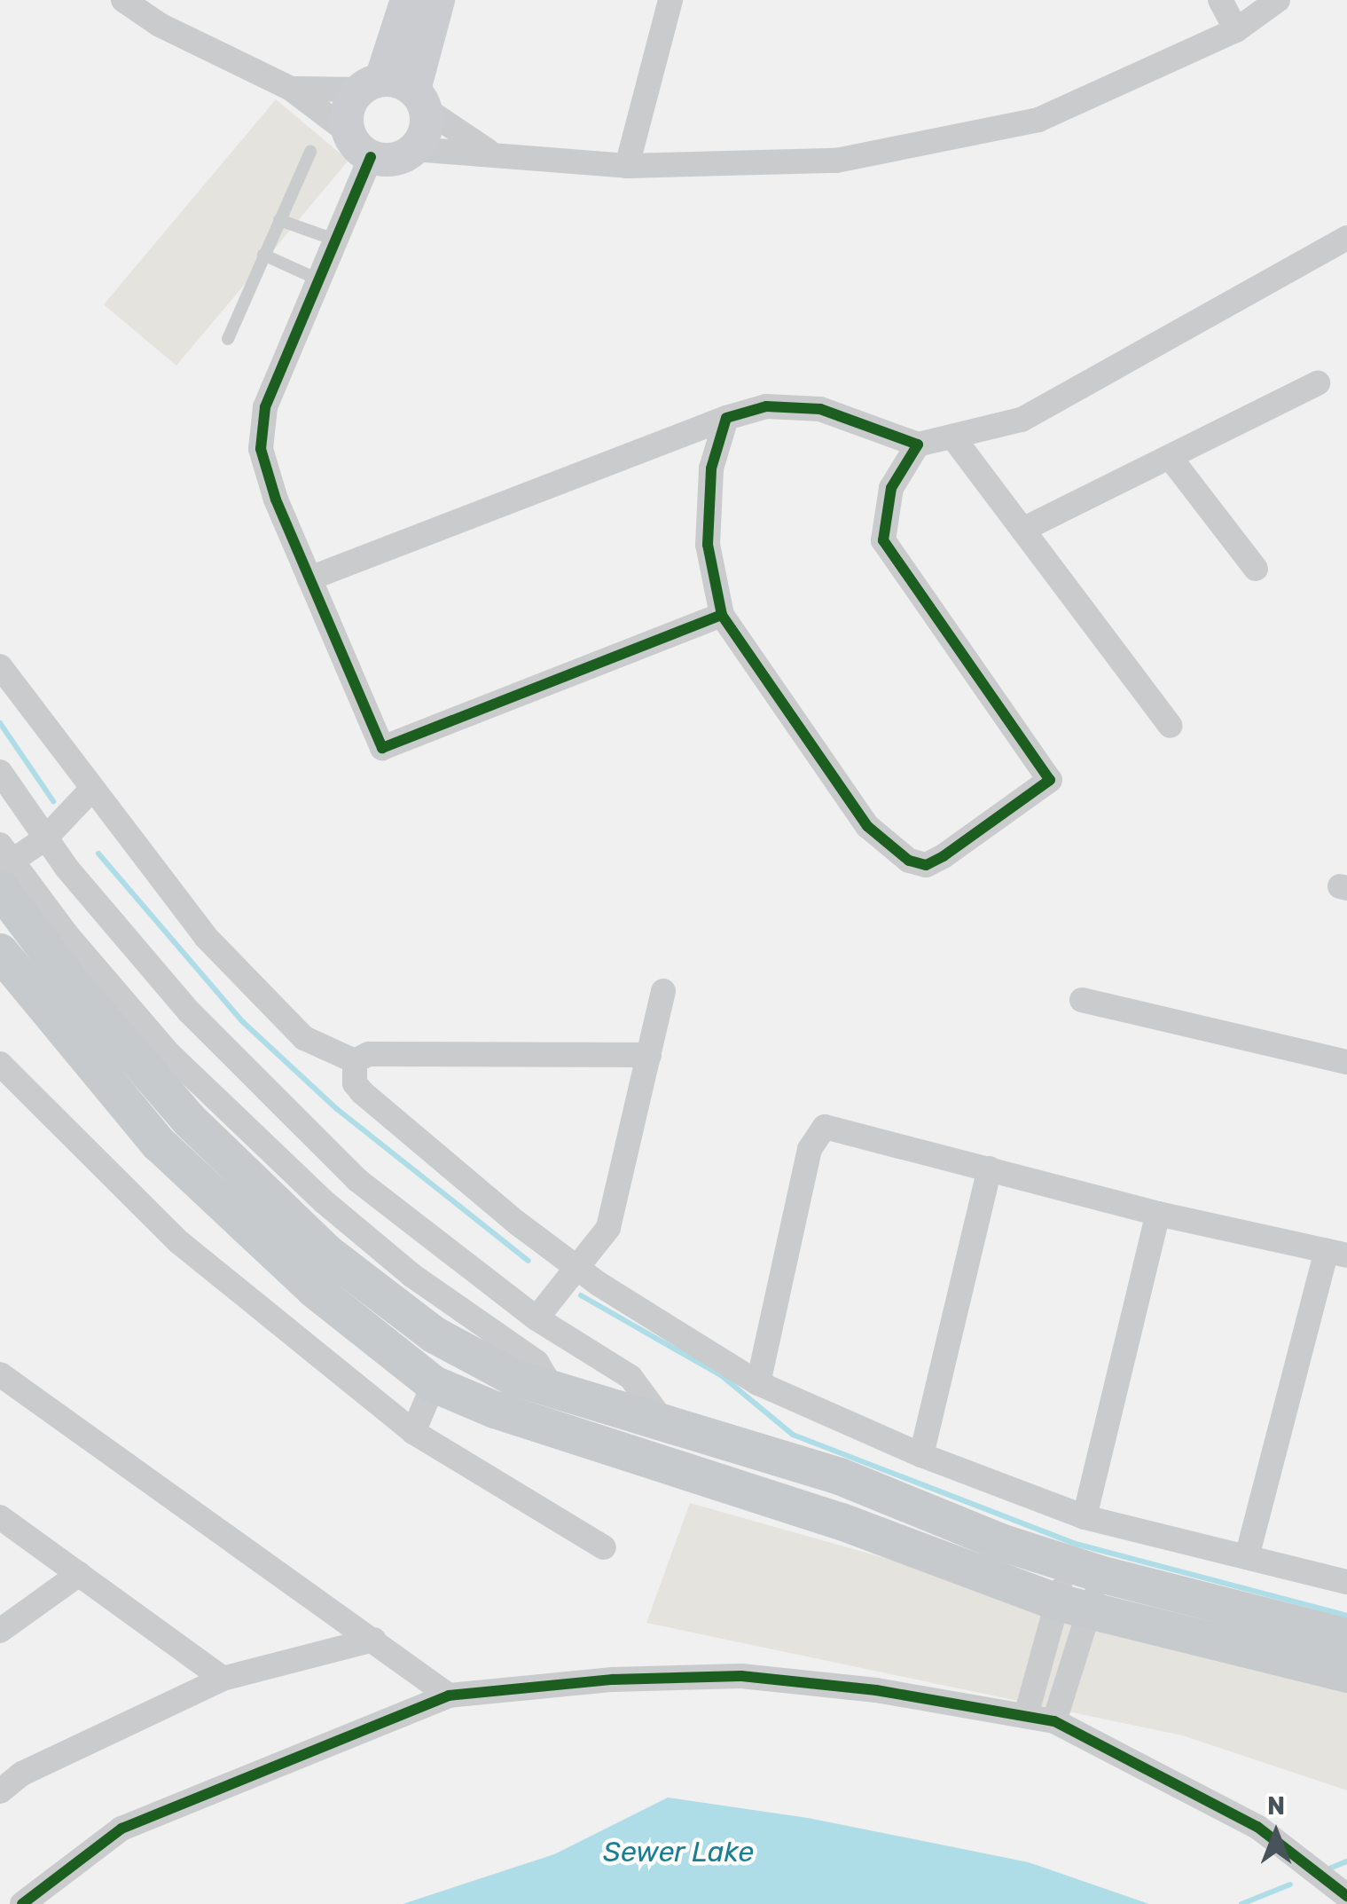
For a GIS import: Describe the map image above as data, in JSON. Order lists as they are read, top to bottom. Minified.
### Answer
{"water":["Sewer Lake"],"north":"top"}
